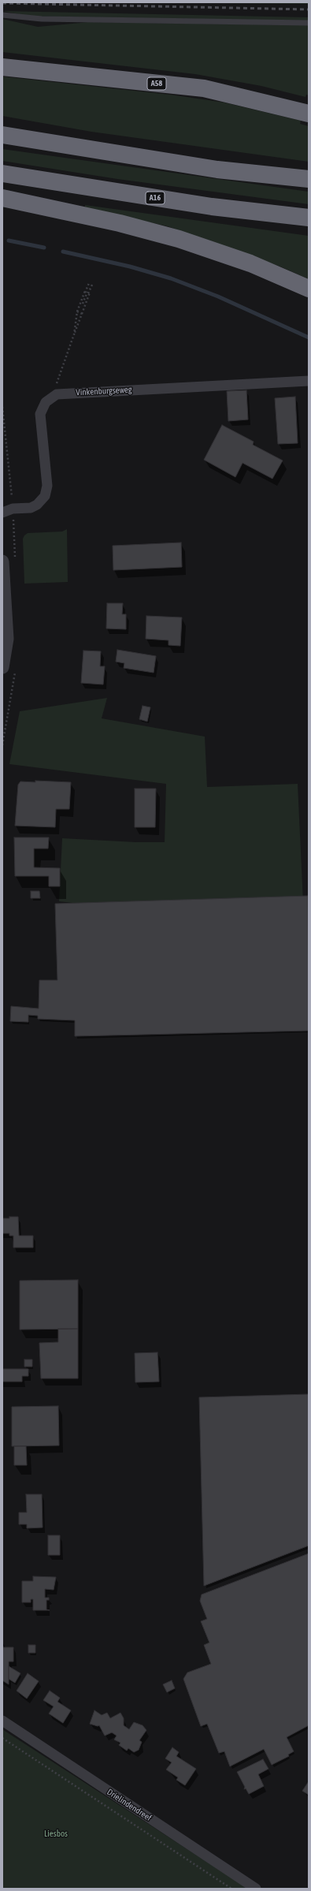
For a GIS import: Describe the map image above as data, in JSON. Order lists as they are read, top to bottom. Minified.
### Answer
{"streets":{"highway":["A58","A16"],"street":["Vinkenburgseweg","Drielindendreef"]},"parks":["Liesbos"]}
